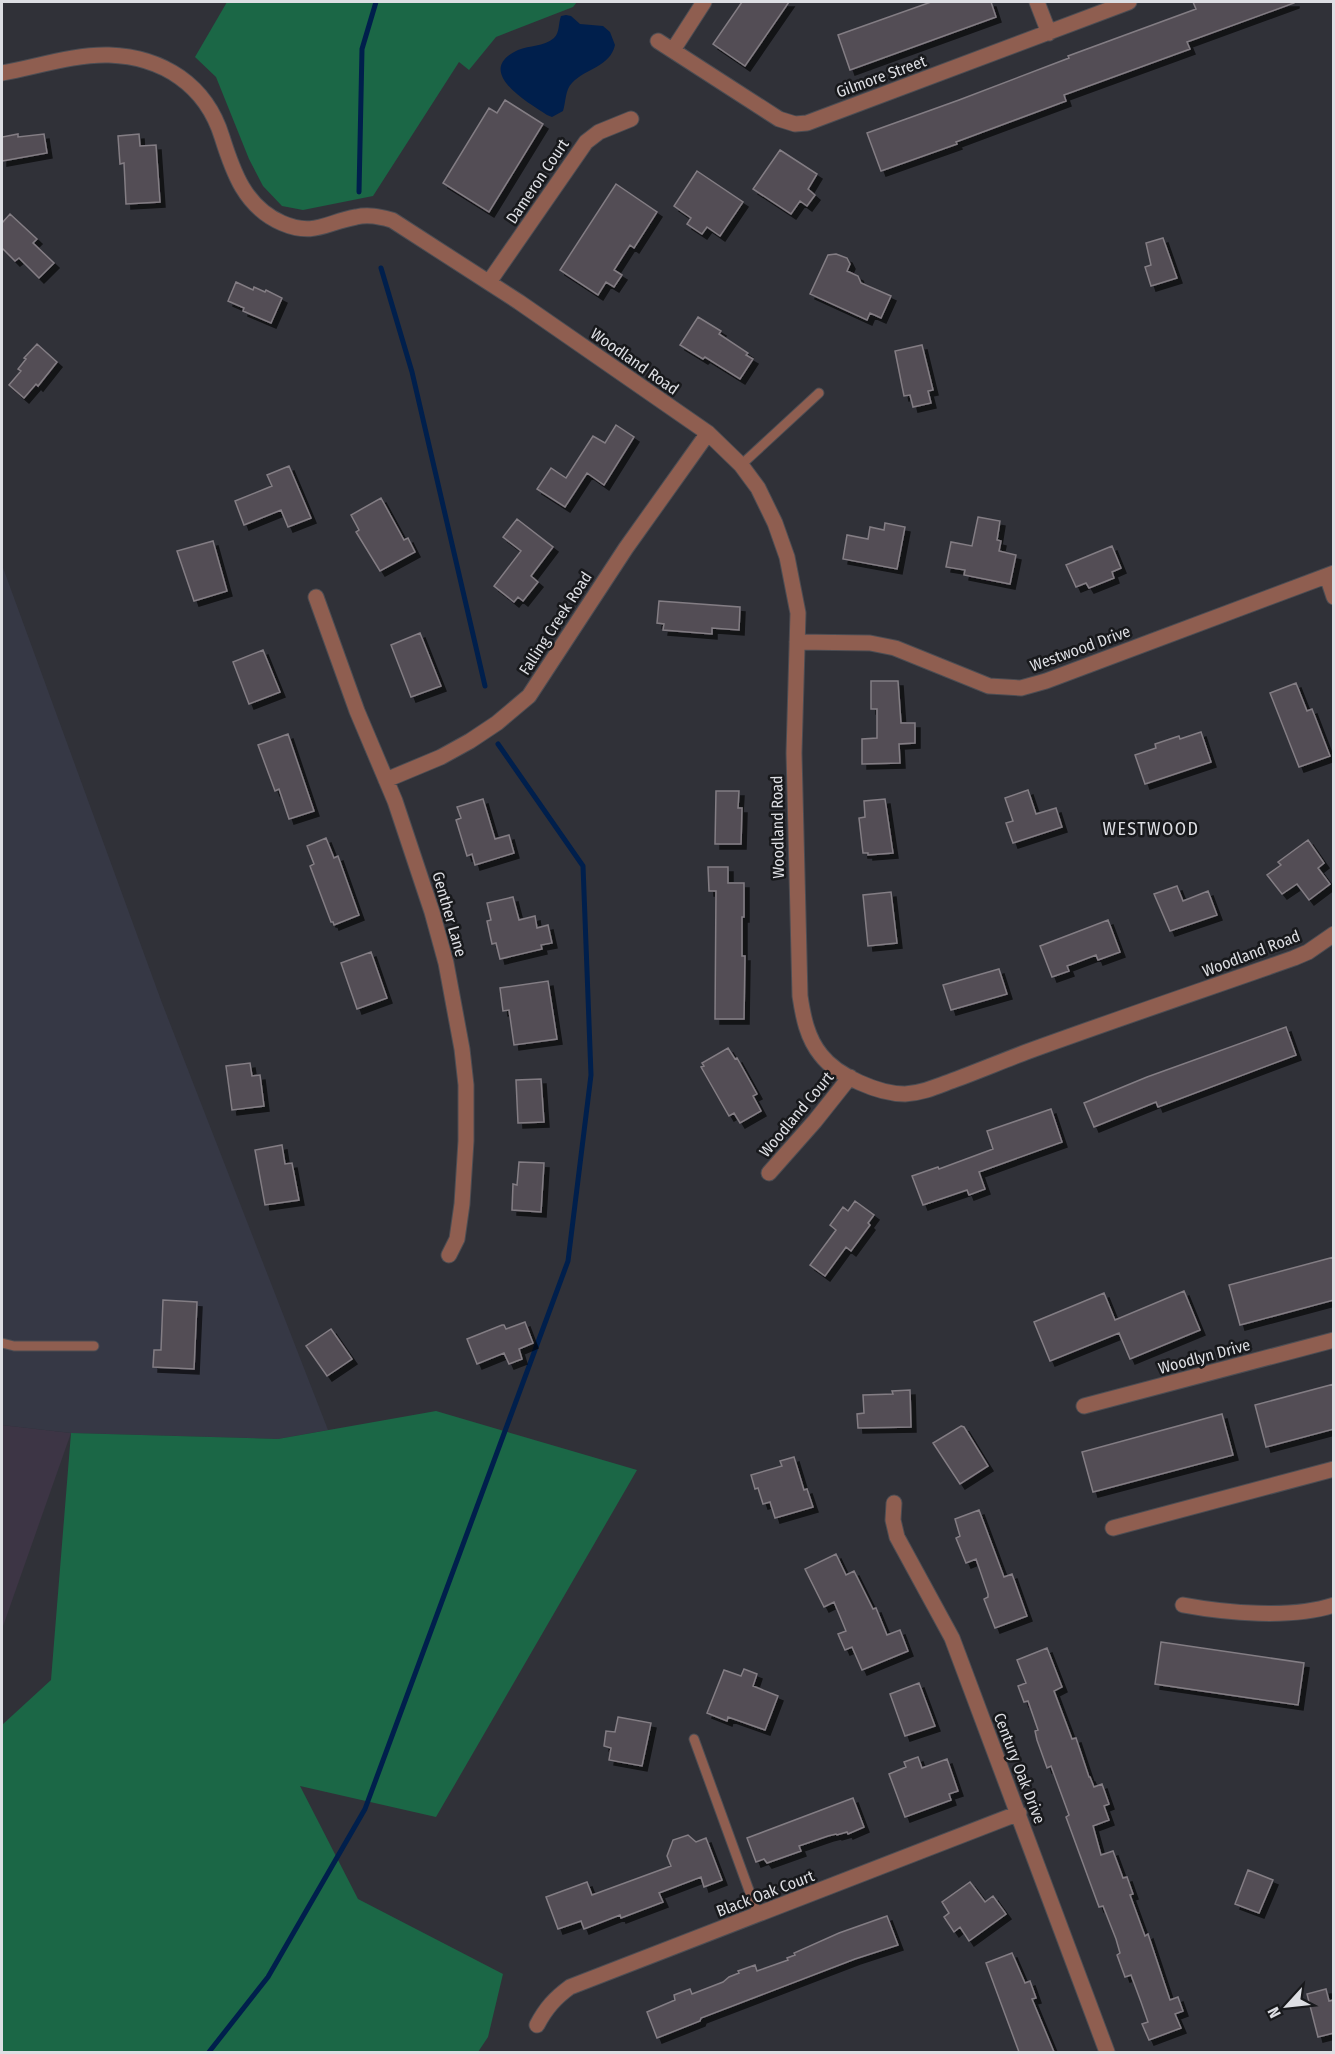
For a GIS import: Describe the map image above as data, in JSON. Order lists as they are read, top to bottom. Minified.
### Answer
{"streets":{"street":["Gilmore Street","Dameron Court","Woodland Road","Falling Creek Road","Westwood Drive","Genther Lane","Woodland Court","Woodlyn Drive","Century Oak Drive","Black Oak Court"]},"crossings":[["Dameron Court","Woodland Road"],["Woodland Road","Falling Creek Road"],["Woodland Road","Westwood Drive"],["Woodland Road","Woodland Court"],["Falling Creek Road","Genther Lane"],["Century Oak Drive","Black Oak Court"]],"districts":["WESTWOOD"],"north":"bottom left"}
